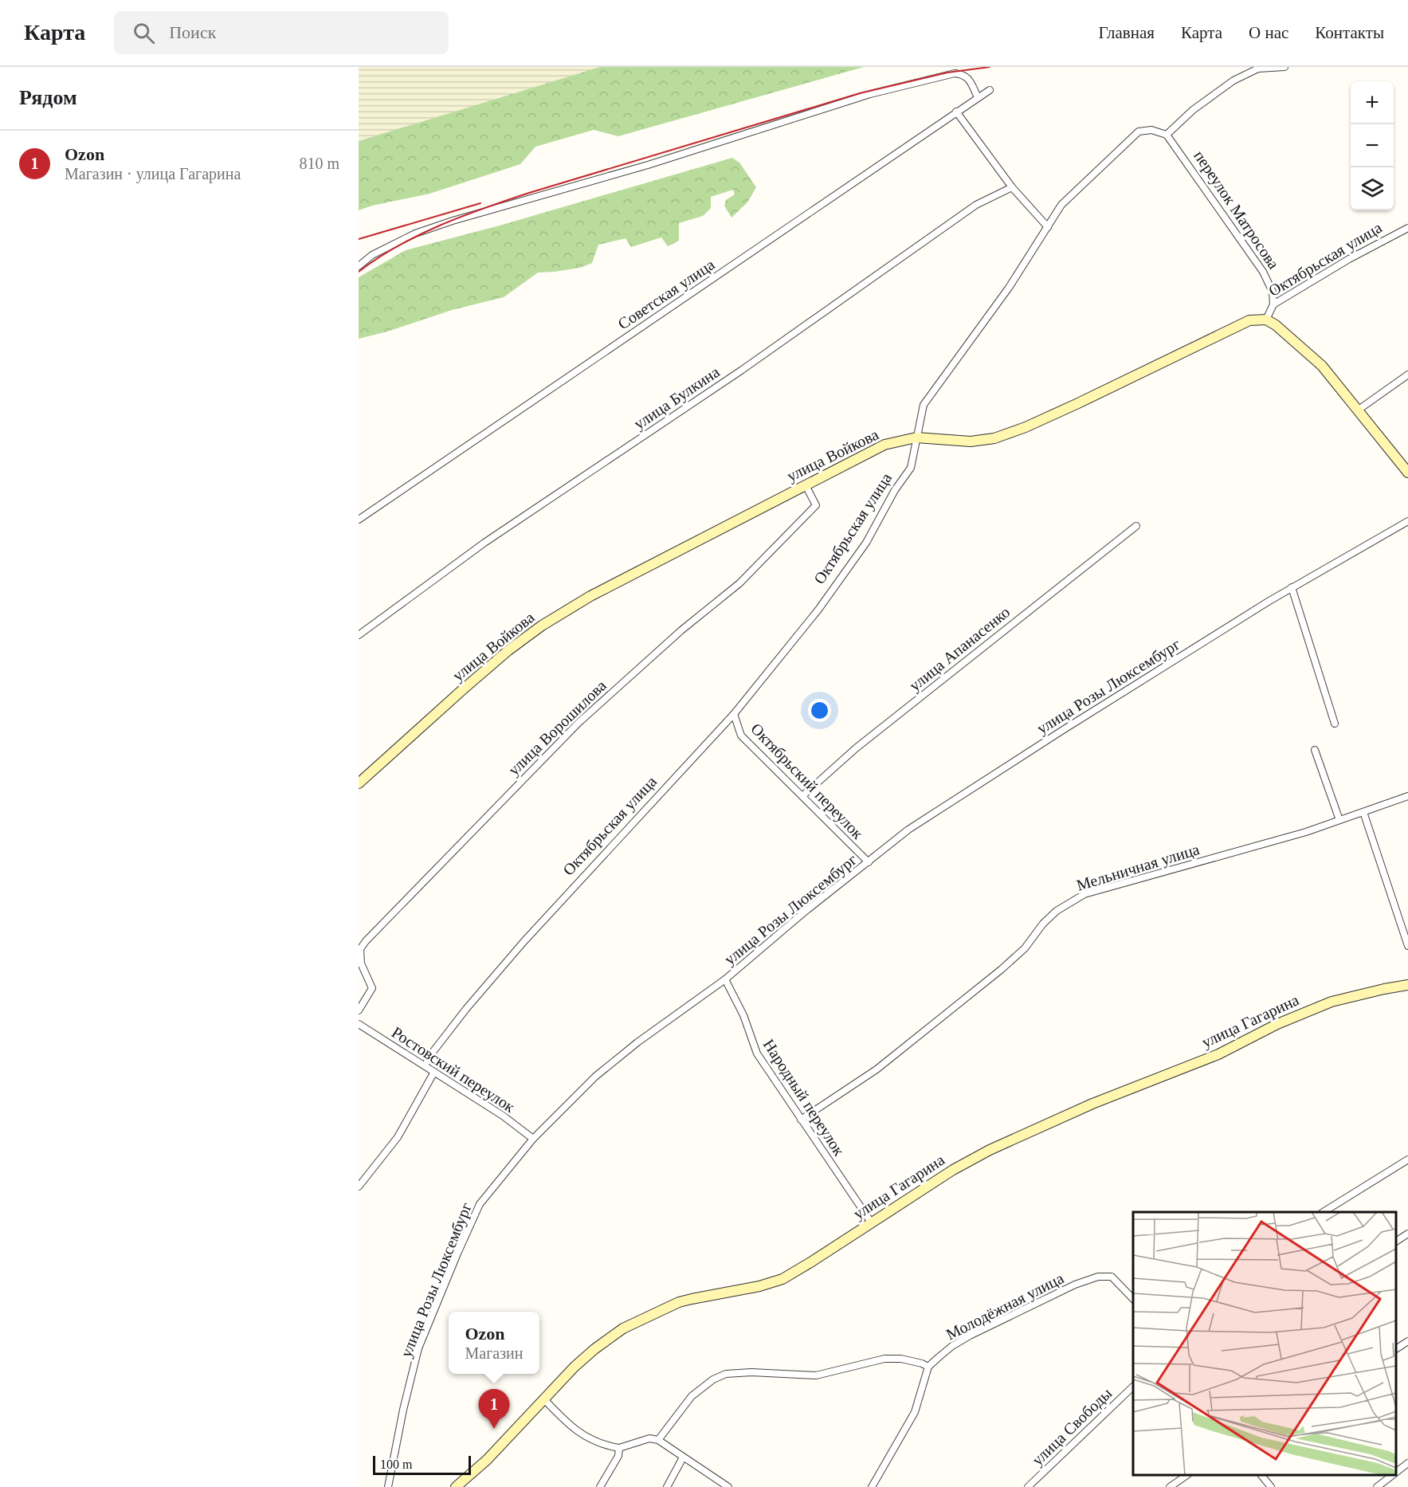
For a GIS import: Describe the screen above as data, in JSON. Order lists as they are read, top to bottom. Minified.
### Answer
{"streets":{"main road":["Октябрьская улица","улица Войкова","улица Гагарина"],"street":["переулок Матросова","Советская улица","улица Булкина","улица Апанасенко","улица Розы Люксембург","улица Ворошилова","Октябрьский переулок","Мельничная улица","Ростовский переулок","Народный переулок","Молодёжная улица","улица Свободы"]},"crossings":[["переулок Матросова","Октябрьская улица"],["Октябрьская улица","улица Войкова"],["Октябрьская улица","Октябрьский переулок"],["Октябрьская улица","Ростовский переулок"],["улица Войкова","улица Ворошилова"],["улица Апанасенко","Октябрьский переулок"],["улица Розы Люксембург","Октябрьский переулок"],["улица Розы Люксембург","Ростовский переулок"],["улица Розы Люксембург","Народный переулок"],["Мельничная улица","Народный переулок"],["улица Гагарина","Народный переулок"]],"scale_bar":"100 m","page":{"header":"Карта","search":"Поиск","nav":["Главная","Карта","О нас","Контакты"],"heading":"Рядом","map_buttons":["+","−"],"list":[{"mark":"1","name":"Ozon","note":"Магазин · улица Гагарина","value":"810 m"}],"popup":["Ozon","Магазин"],"pins":"1","scale":"100 m"}}
